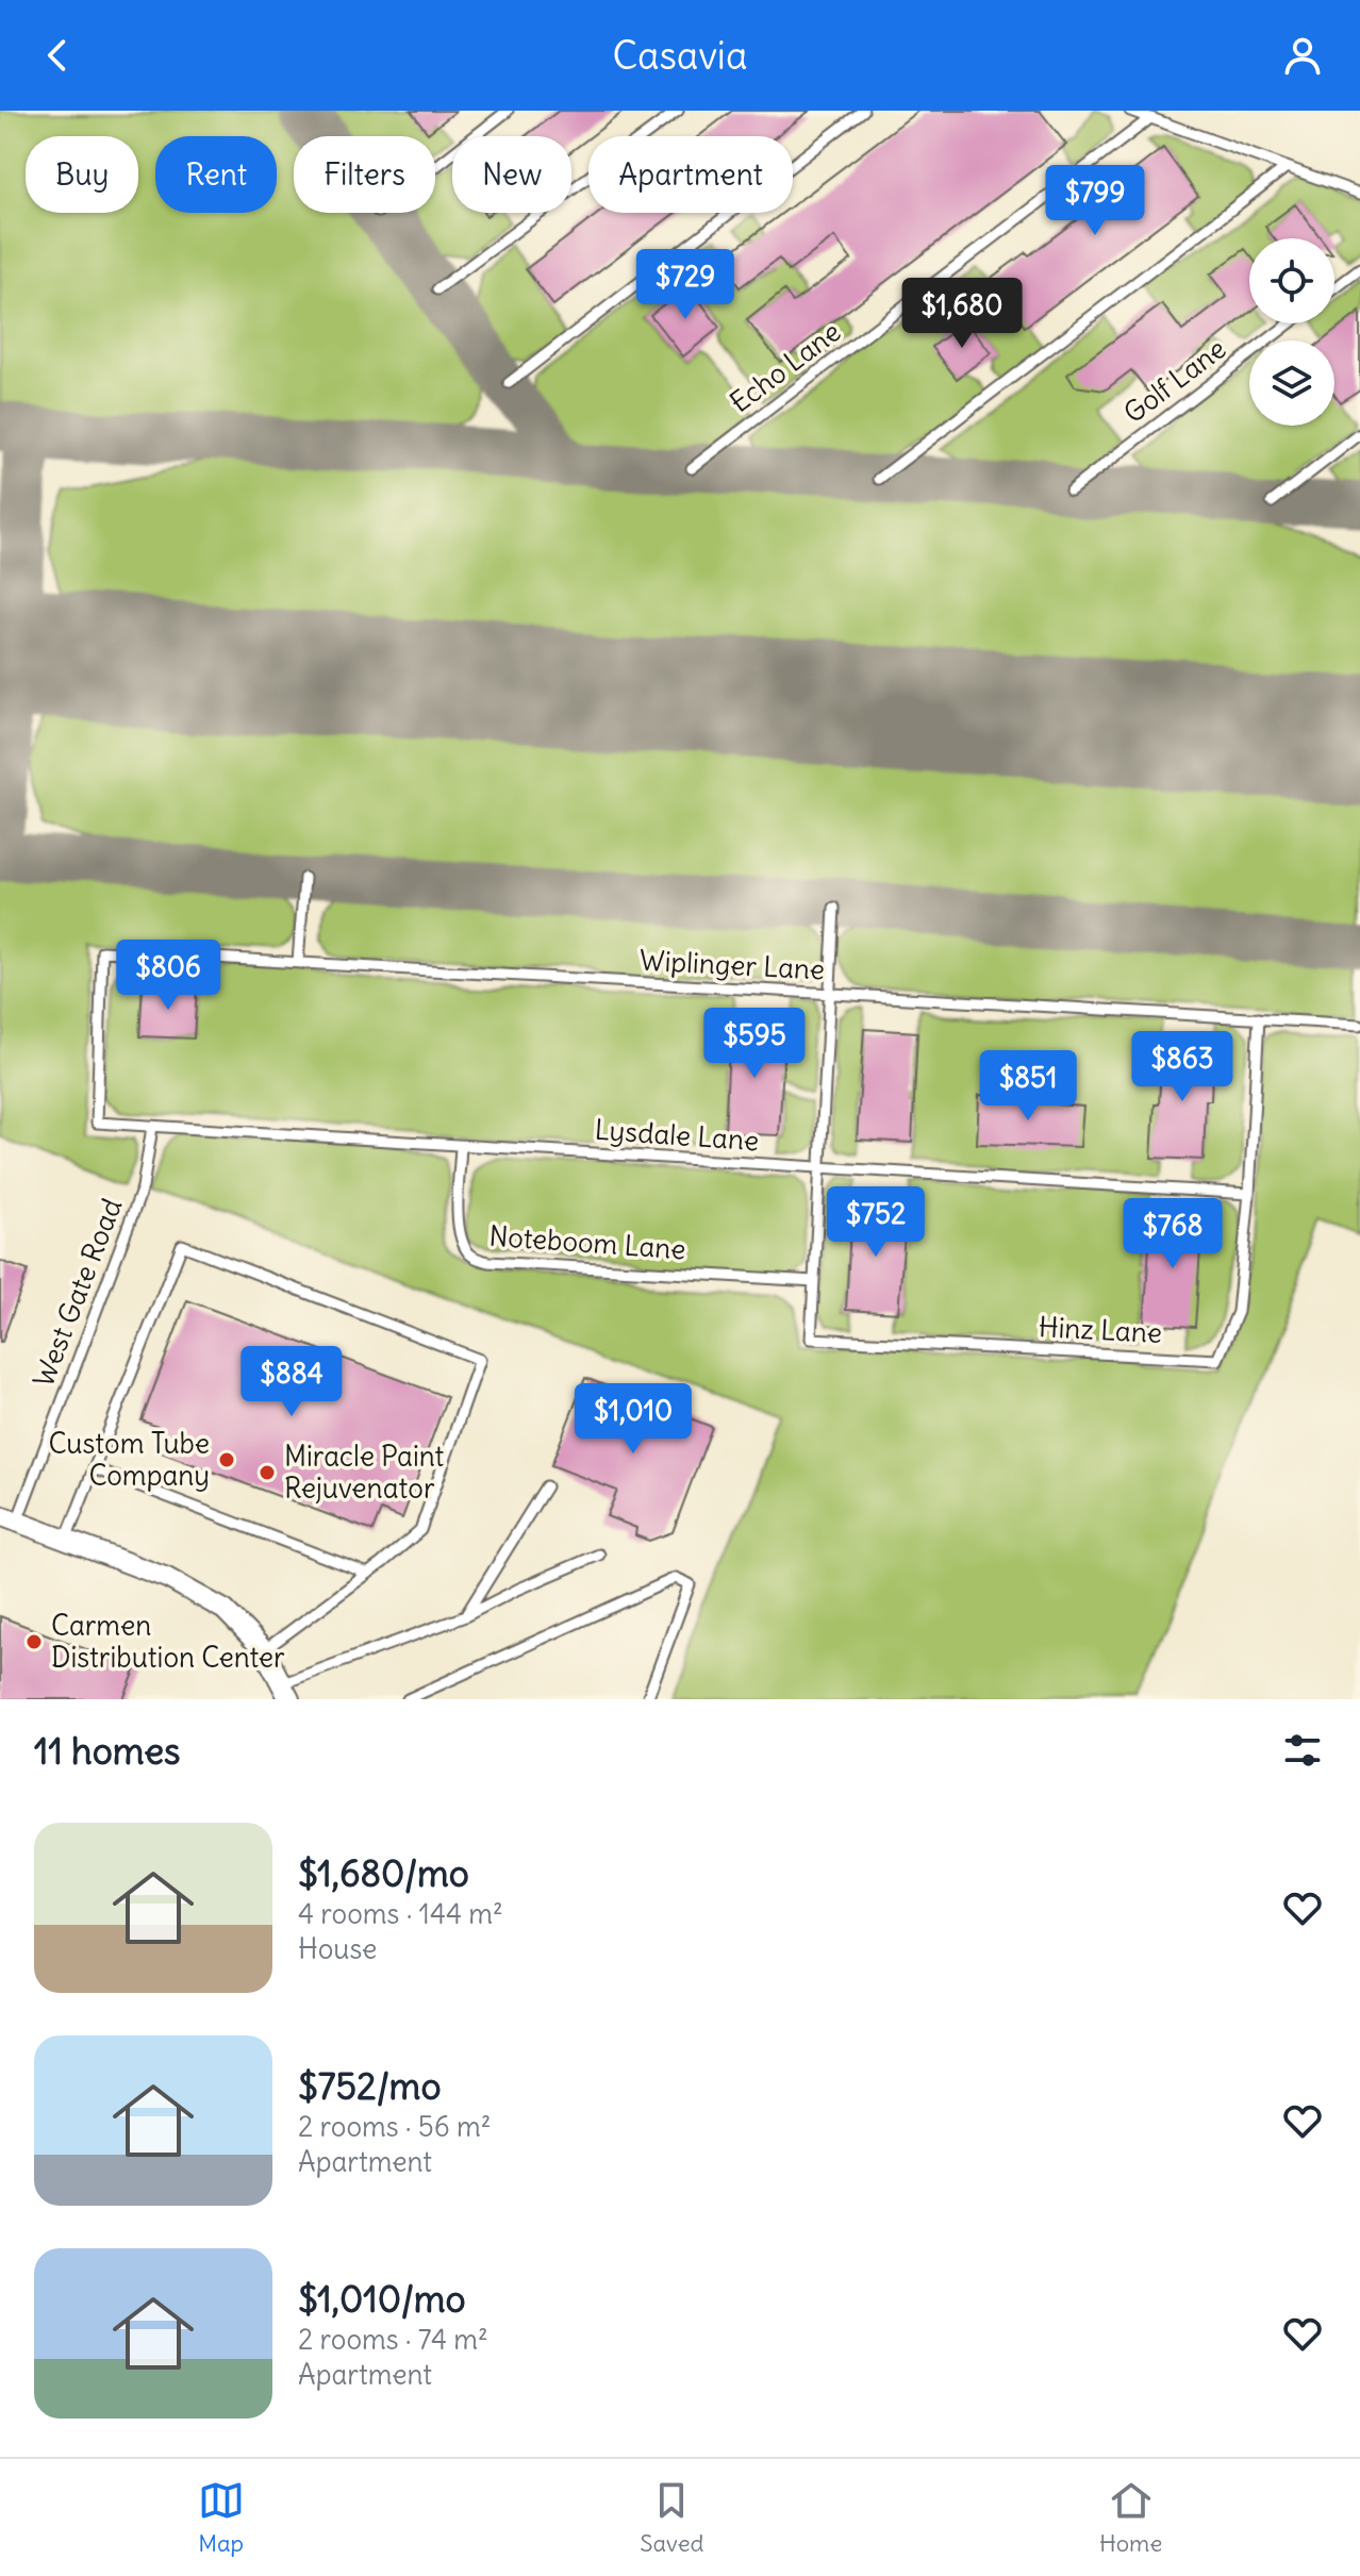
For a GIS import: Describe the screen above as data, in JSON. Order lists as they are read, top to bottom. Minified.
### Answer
{"streets":{"lane":["Echo Lane","Golf Lane","Wiplinger Lane","Lysdale Lane","Noteboom Lane","West Gate Road","Hinz Lane"]},"crossings":[["Wiplinger Lane","Lysdale Lane"],["Lysdale Lane","Noteboom Lane"],["Lysdale Lane","West Gate Road"],["Lysdale Lane","Hinz Lane"],["Noteboom Lane","Hinz Lane"]],"places":["Custom Tube Company","Miracle Paint Rejuvenator","Carmen Distribution Center"],"page":{"header":"Casavia","chip":["Buy","Rent","Filters","New","Apartment"],"price":["$799","$729","$1,680","$806","$595","$863","$851","$752","$768","$884","$1,010"],"heading":"11 homes","list":[{"name":"$1,680/mo","note":"4 rooms · 144 m² · House"},{"name":"$752/mo","note":"2 rooms · 56 m² · Apartment"},{"name":"$1,010/mo","note":"2 rooms · 74 m² · Apartment"}],"tabs":["Map","Saved","Home"]}}
